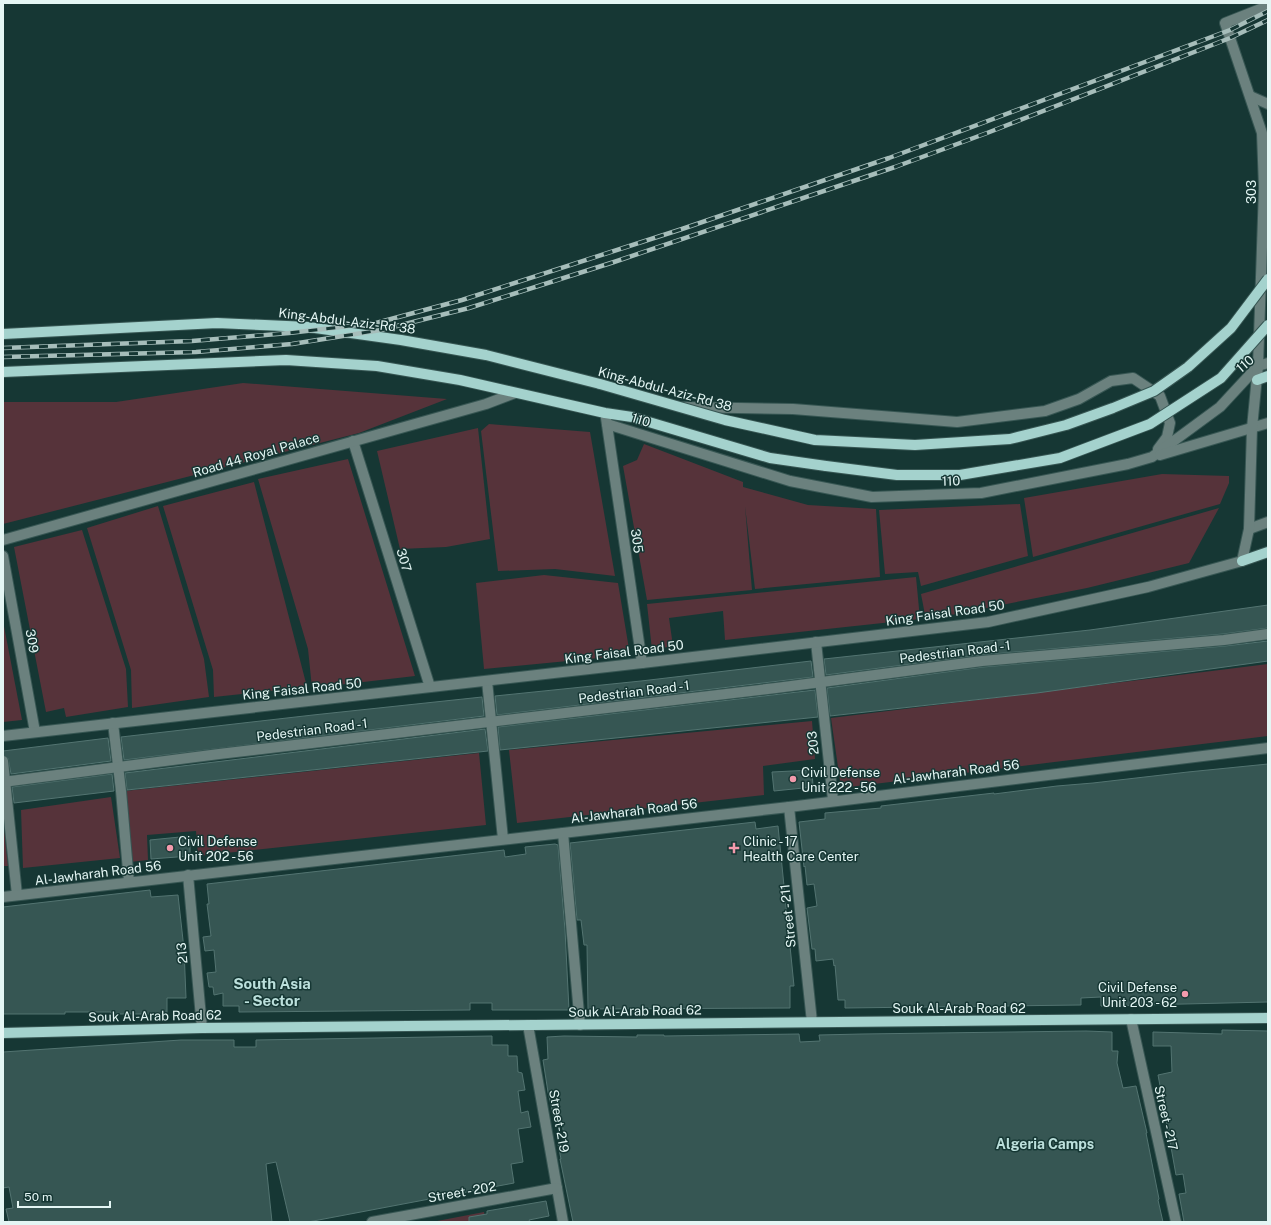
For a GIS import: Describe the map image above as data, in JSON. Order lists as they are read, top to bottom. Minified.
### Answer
{"streets":{"main road":["King-Abdul-Aziz-Rd 38","Souk Al-Arab Road 62"],"street":["303","110","Road 44 Royal Palace","305","307","King Faisal Road 50","309","Pedestrian Road - 1","203","Al-Jawharah Road 56","Street - 211","213","Street - 217","Street-219","Street - 202"]},"crossings":[["303","110"],["303","King Faisal Road 50"],["110","305"],["Road 44 Royal Palace","307"],["305","King Faisal Road 50"],["307","King Faisal Road 50"],["King Faisal Road 50","309"],["King Faisal Road 50","203"],["Pedestrian Road - 1","203"],["203","Al-Jawharah Road 56"],["Al-Jawharah Road 56","Street - 211"],["Al-Jawharah Road 56","213"],["Street - 211","Souk Al-Arab Road 62"],["213","Souk Al-Arab Road 62"],["Souk Al-Arab Road 62","Street - 217"],["Souk Al-Arab Road 62","Street-219"],["Street-219","Street - 202"]],"districts":["South Asia - Sector","Algeria Camps"],"places":{"other":["Civil Defense Unit 222 - 56","Civil Defense Unit 202 - 56","Civil Defense Unit 203 - 62"],"health":["Clinic - 17 Health Care Center"]},"scale_bar":"50 m"}
